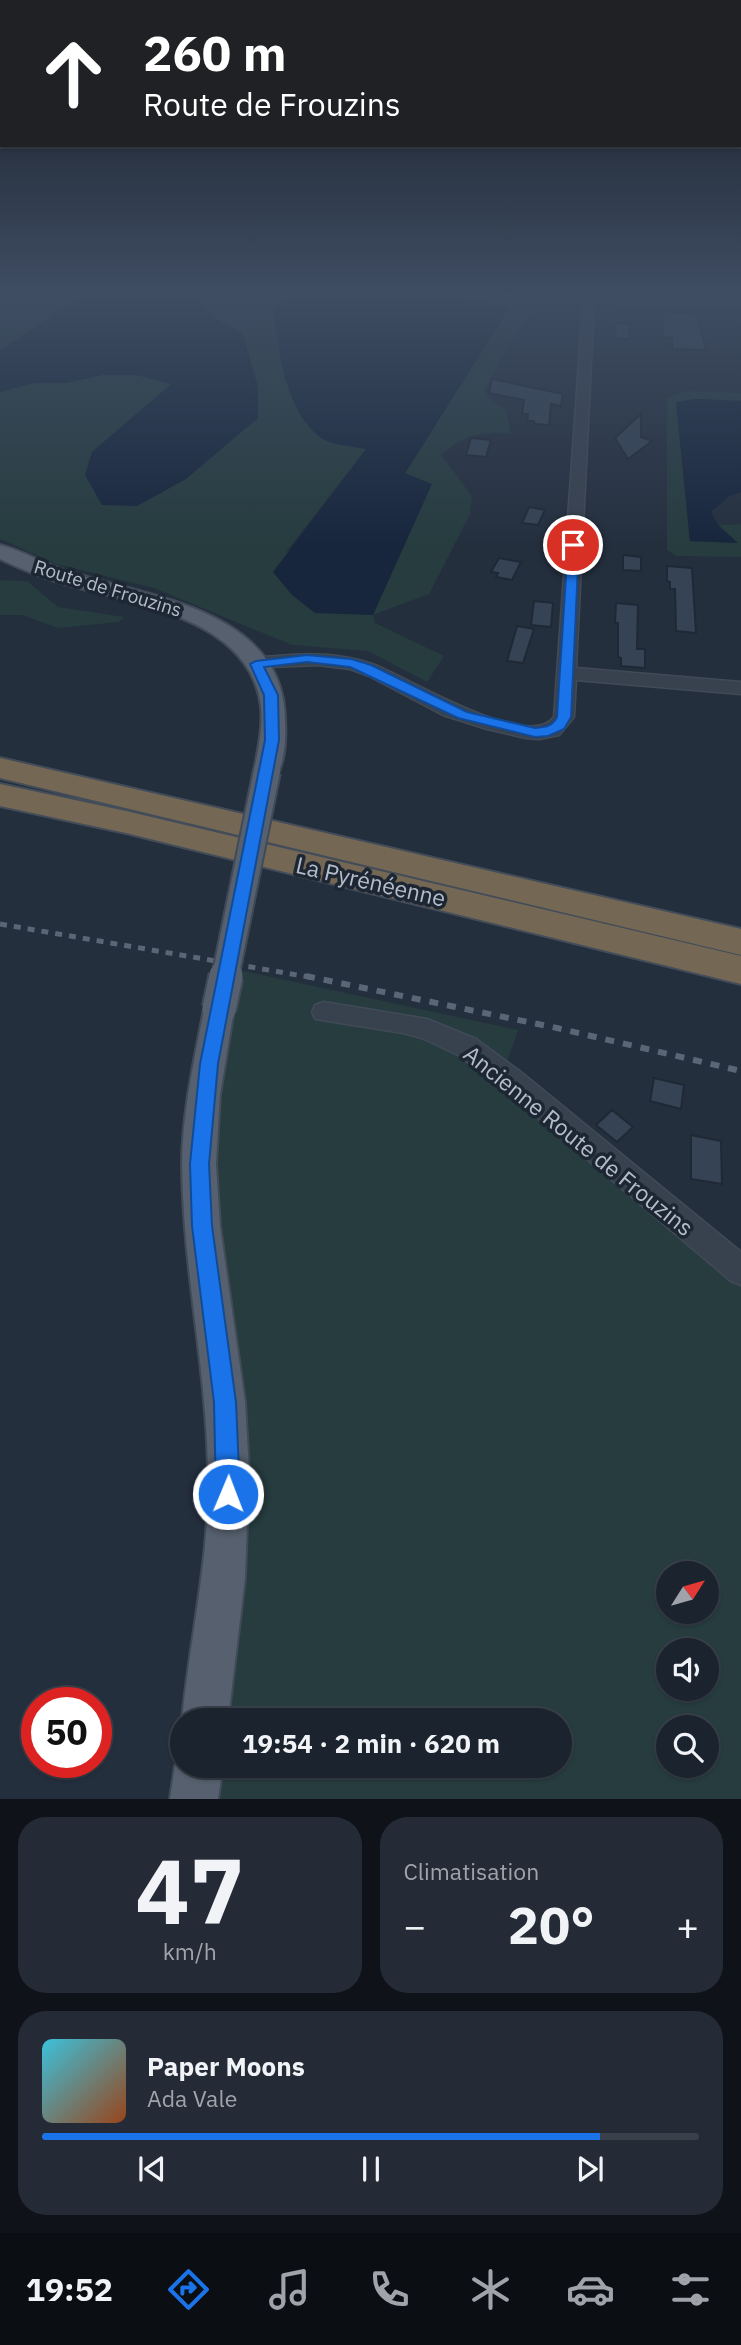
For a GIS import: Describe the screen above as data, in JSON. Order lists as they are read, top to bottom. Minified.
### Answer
{"streets":{"highway":["La Pyrénéenne"],"main road":["Route de Frouzins"],"street":["Ancienne Route de Frouzins"]},"north":"top right","page":{"turn":["260 m","Route de Frouzins"],"limit":"50","trip":"19:54 · 2 min · 620 m","tile":[["47","km/h"],"Climatisation"],"heat":["−","20°","+"],"song":["Paper Moons","Ada Vale"],"tabs":"19:52"}}
